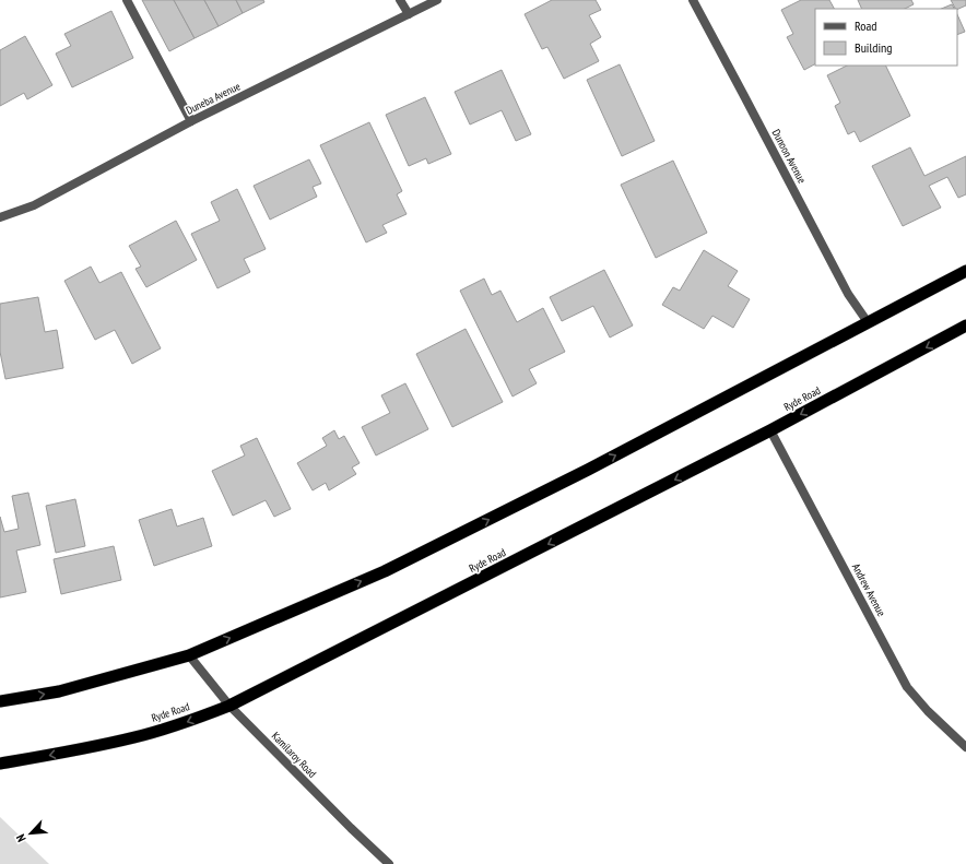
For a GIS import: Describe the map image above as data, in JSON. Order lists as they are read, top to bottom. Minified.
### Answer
{"streets":{"highway":["Ryde Road"],"street":["Duneba Avenue","Dunoon Avenue","Andrew Avenue","Kamilaroy Road"]},"crossings":[["Ryde Road","Andrew Avenue"],["Ryde Road","Kamilaroy Road"]],"legend":["Road","Building"],"north":"bottom left"}
